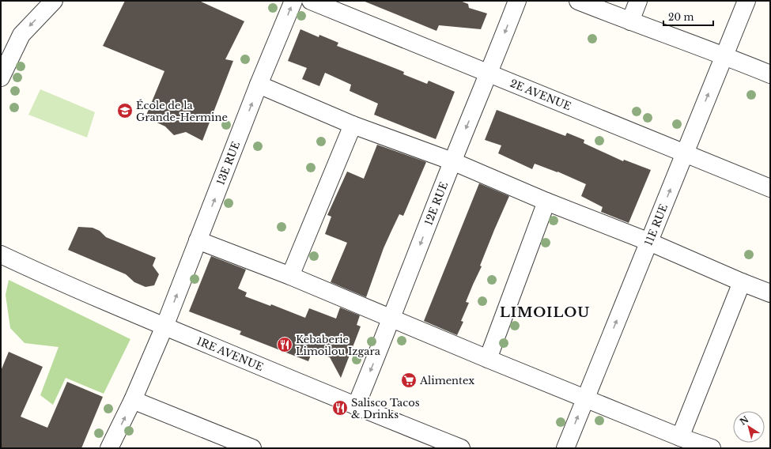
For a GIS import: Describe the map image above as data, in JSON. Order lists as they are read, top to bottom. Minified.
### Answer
{"streets":{"street":["2E AVENUE","13E RUE","12E RUE","11E RUE","1RE AVENUE"]},"crossings":[["2E AVENUE","12E RUE"],["2E AVENUE","11E RUE"],["13E RUE","1RE AVENUE"],["12E RUE","1RE AVENUE"]],"districts":["LIMOILOU"],"places":{"school or university":["École de la Grande-Hermine"],"restaurant":["Kebaberie Limoilou Izgara","Salisco Tacos & Drinks"],"supermarket":["Alimentex"]},"scale_bar":"20 m","north":"top left"}
